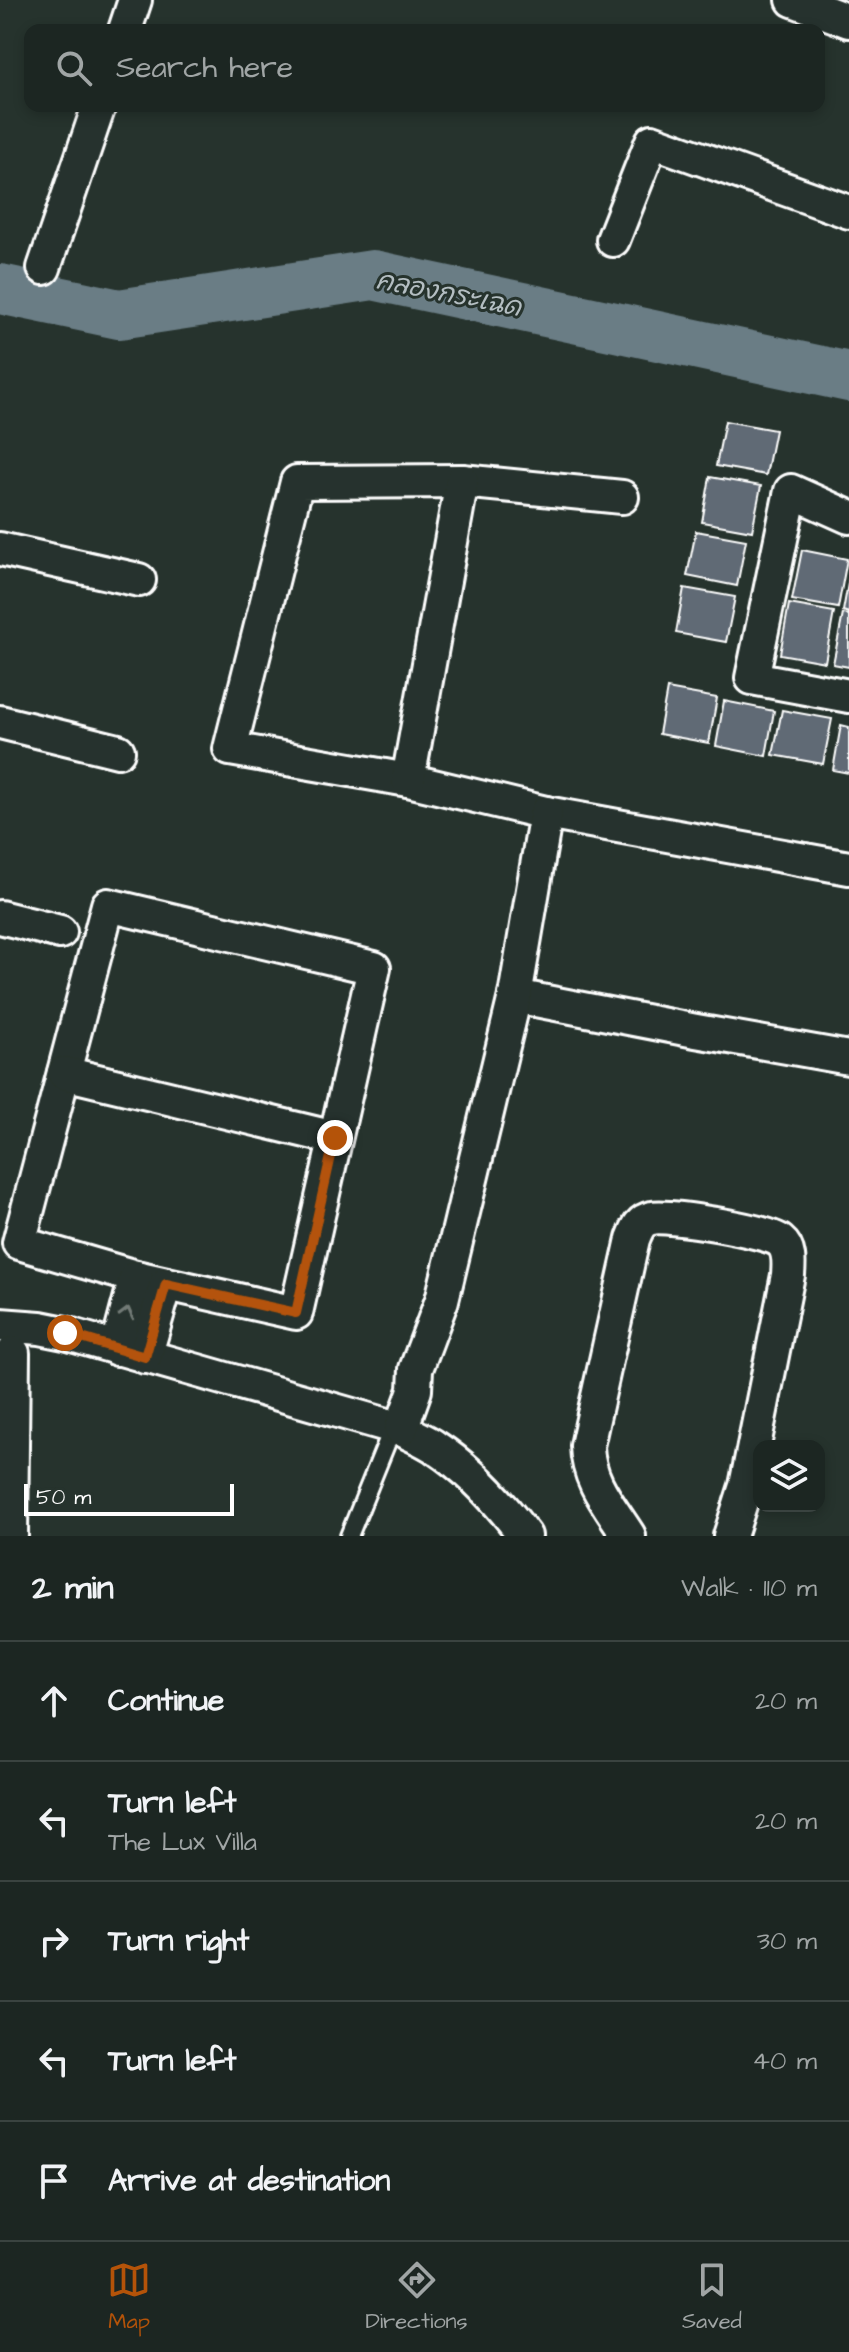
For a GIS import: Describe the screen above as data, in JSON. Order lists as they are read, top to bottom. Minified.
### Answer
{"water":["คลองกระเฉด"],"scale_bar":"50 m","page":{"search":"Search here","scale":"50 m","heading":["2 min","Walk · 110 m"],"list":[["Continue","20 m"],["Turn left","The Lux Villa","20 m"],["Turn right","30 m"],["Turn left","40 m"],"Arrive at destination"],"nav":["Map","Directions","Saved"]}}
